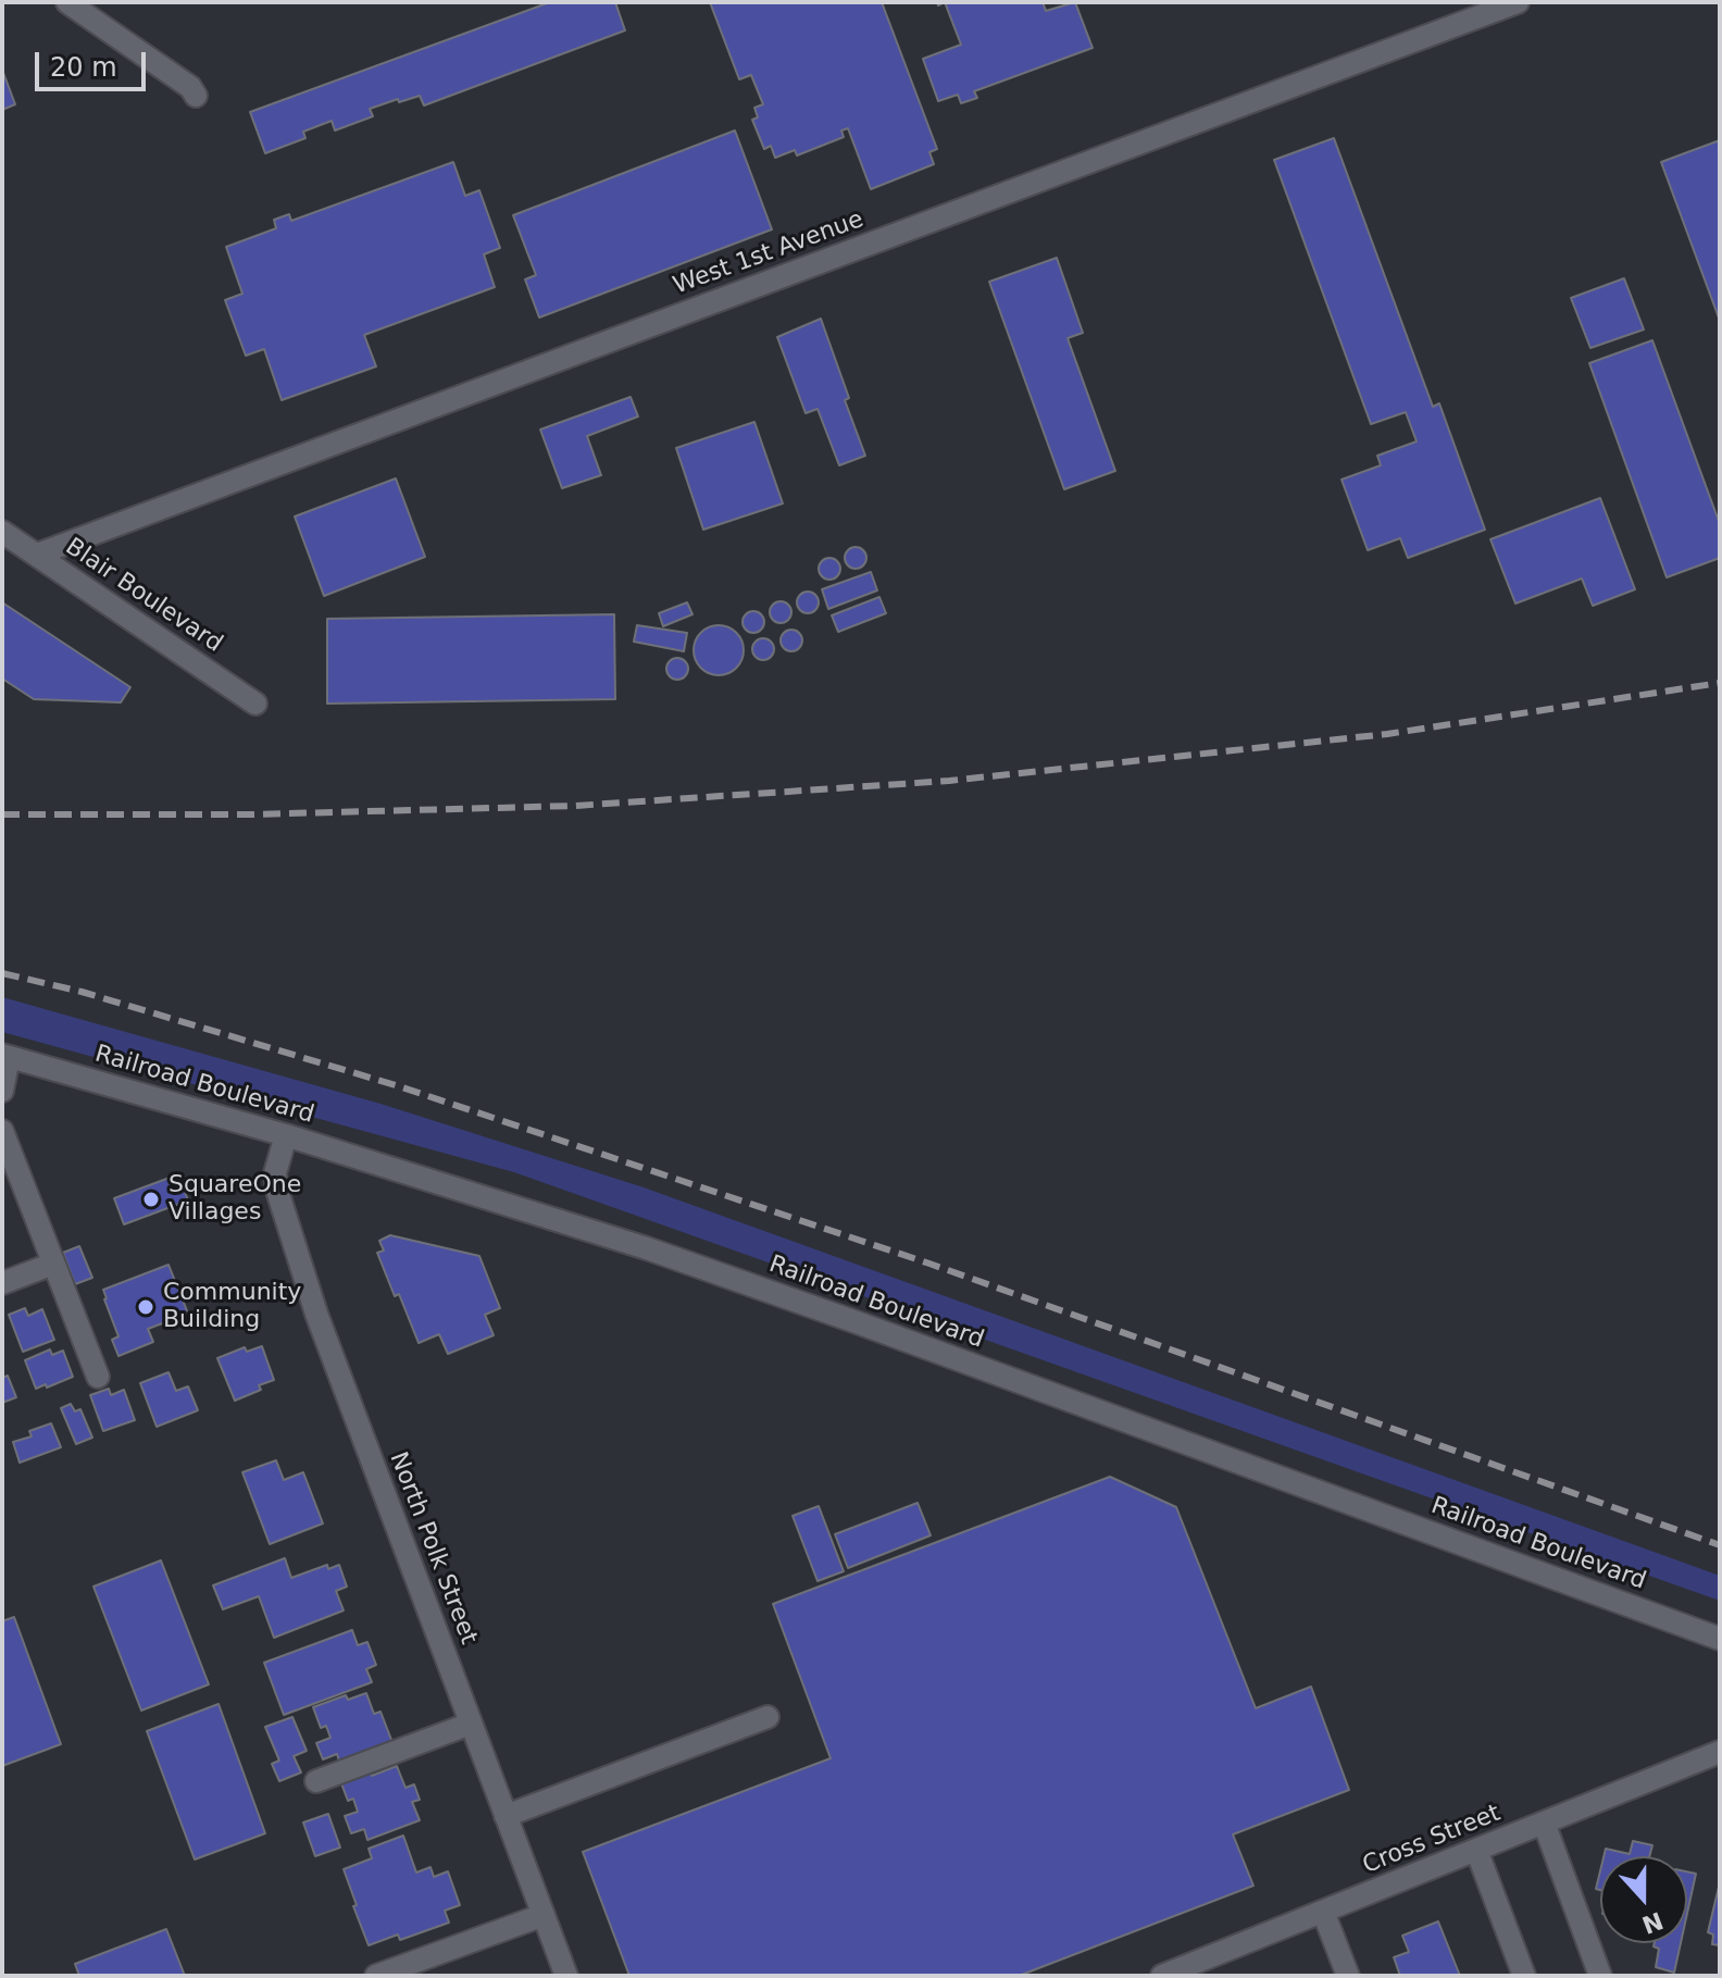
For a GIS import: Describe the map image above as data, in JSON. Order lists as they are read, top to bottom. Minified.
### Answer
{"streets":{"street":["West 1st Avenue","Blair Boulevard","Railroad Boulevard","North Polk Street","Cross Street"]},"crossings":[["West 1st Avenue","Blair Boulevard"],["Railroad Boulevard","North Polk Street"]],"places":["SquareOne Villages","Community Building"],"scale_bar":"20 m","north":"bottom"}
